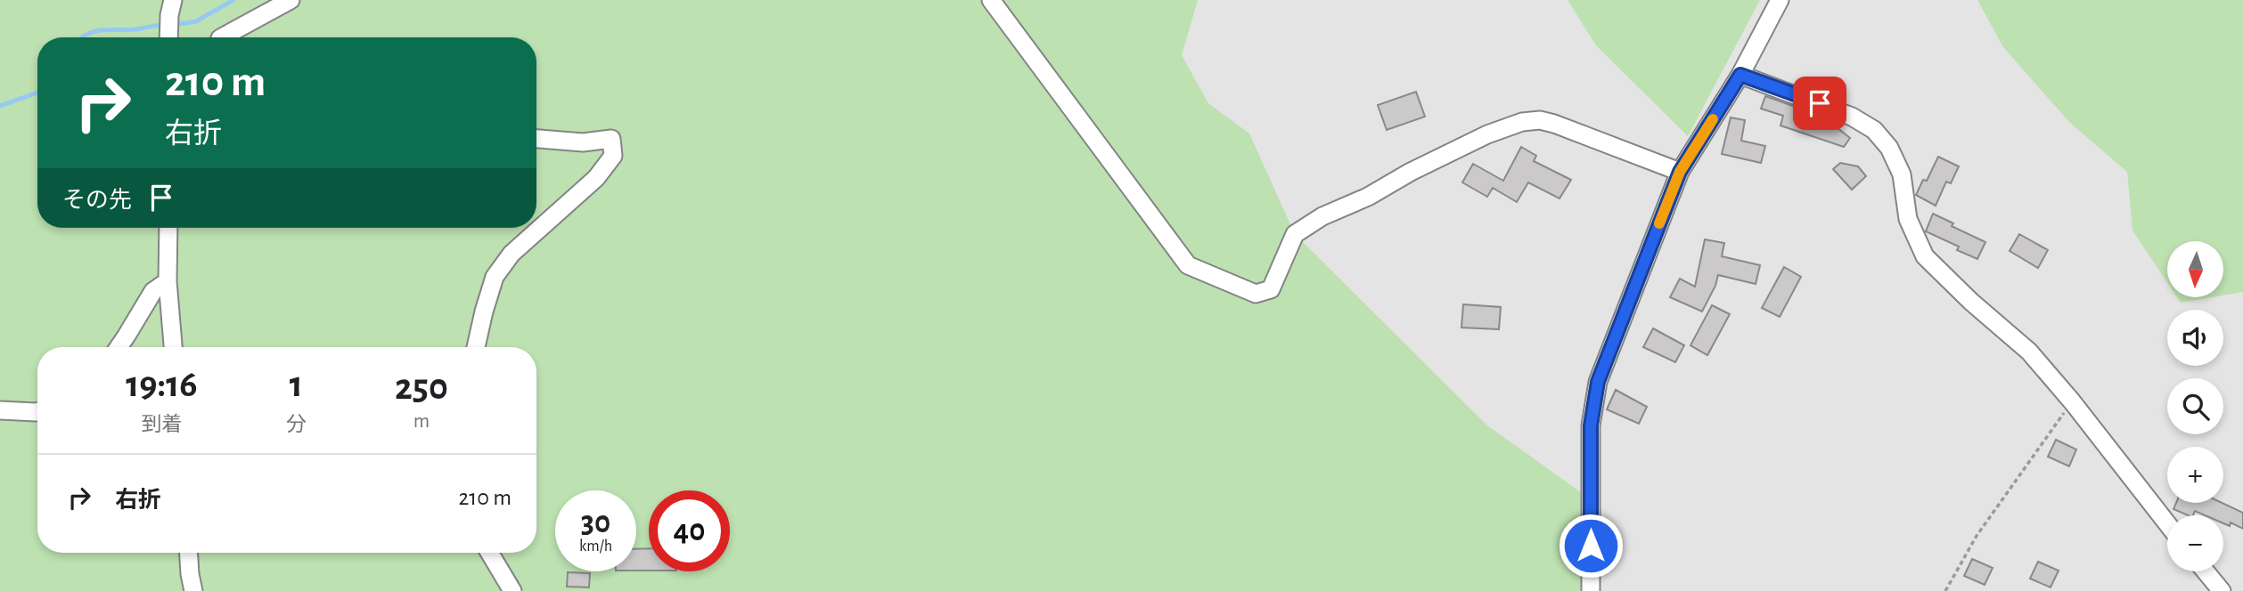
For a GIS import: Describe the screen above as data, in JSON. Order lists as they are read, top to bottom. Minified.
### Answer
{"north":"bottom","page":{"turn":["210 m","右折"],"then":"その先","map_buttons":["+","−"],"eta":["19:16","到着","1","分","250","m"],"list":[{"name":"右折","value":"210 m"}],"speed":"30 km/h","limit":"40"}}
